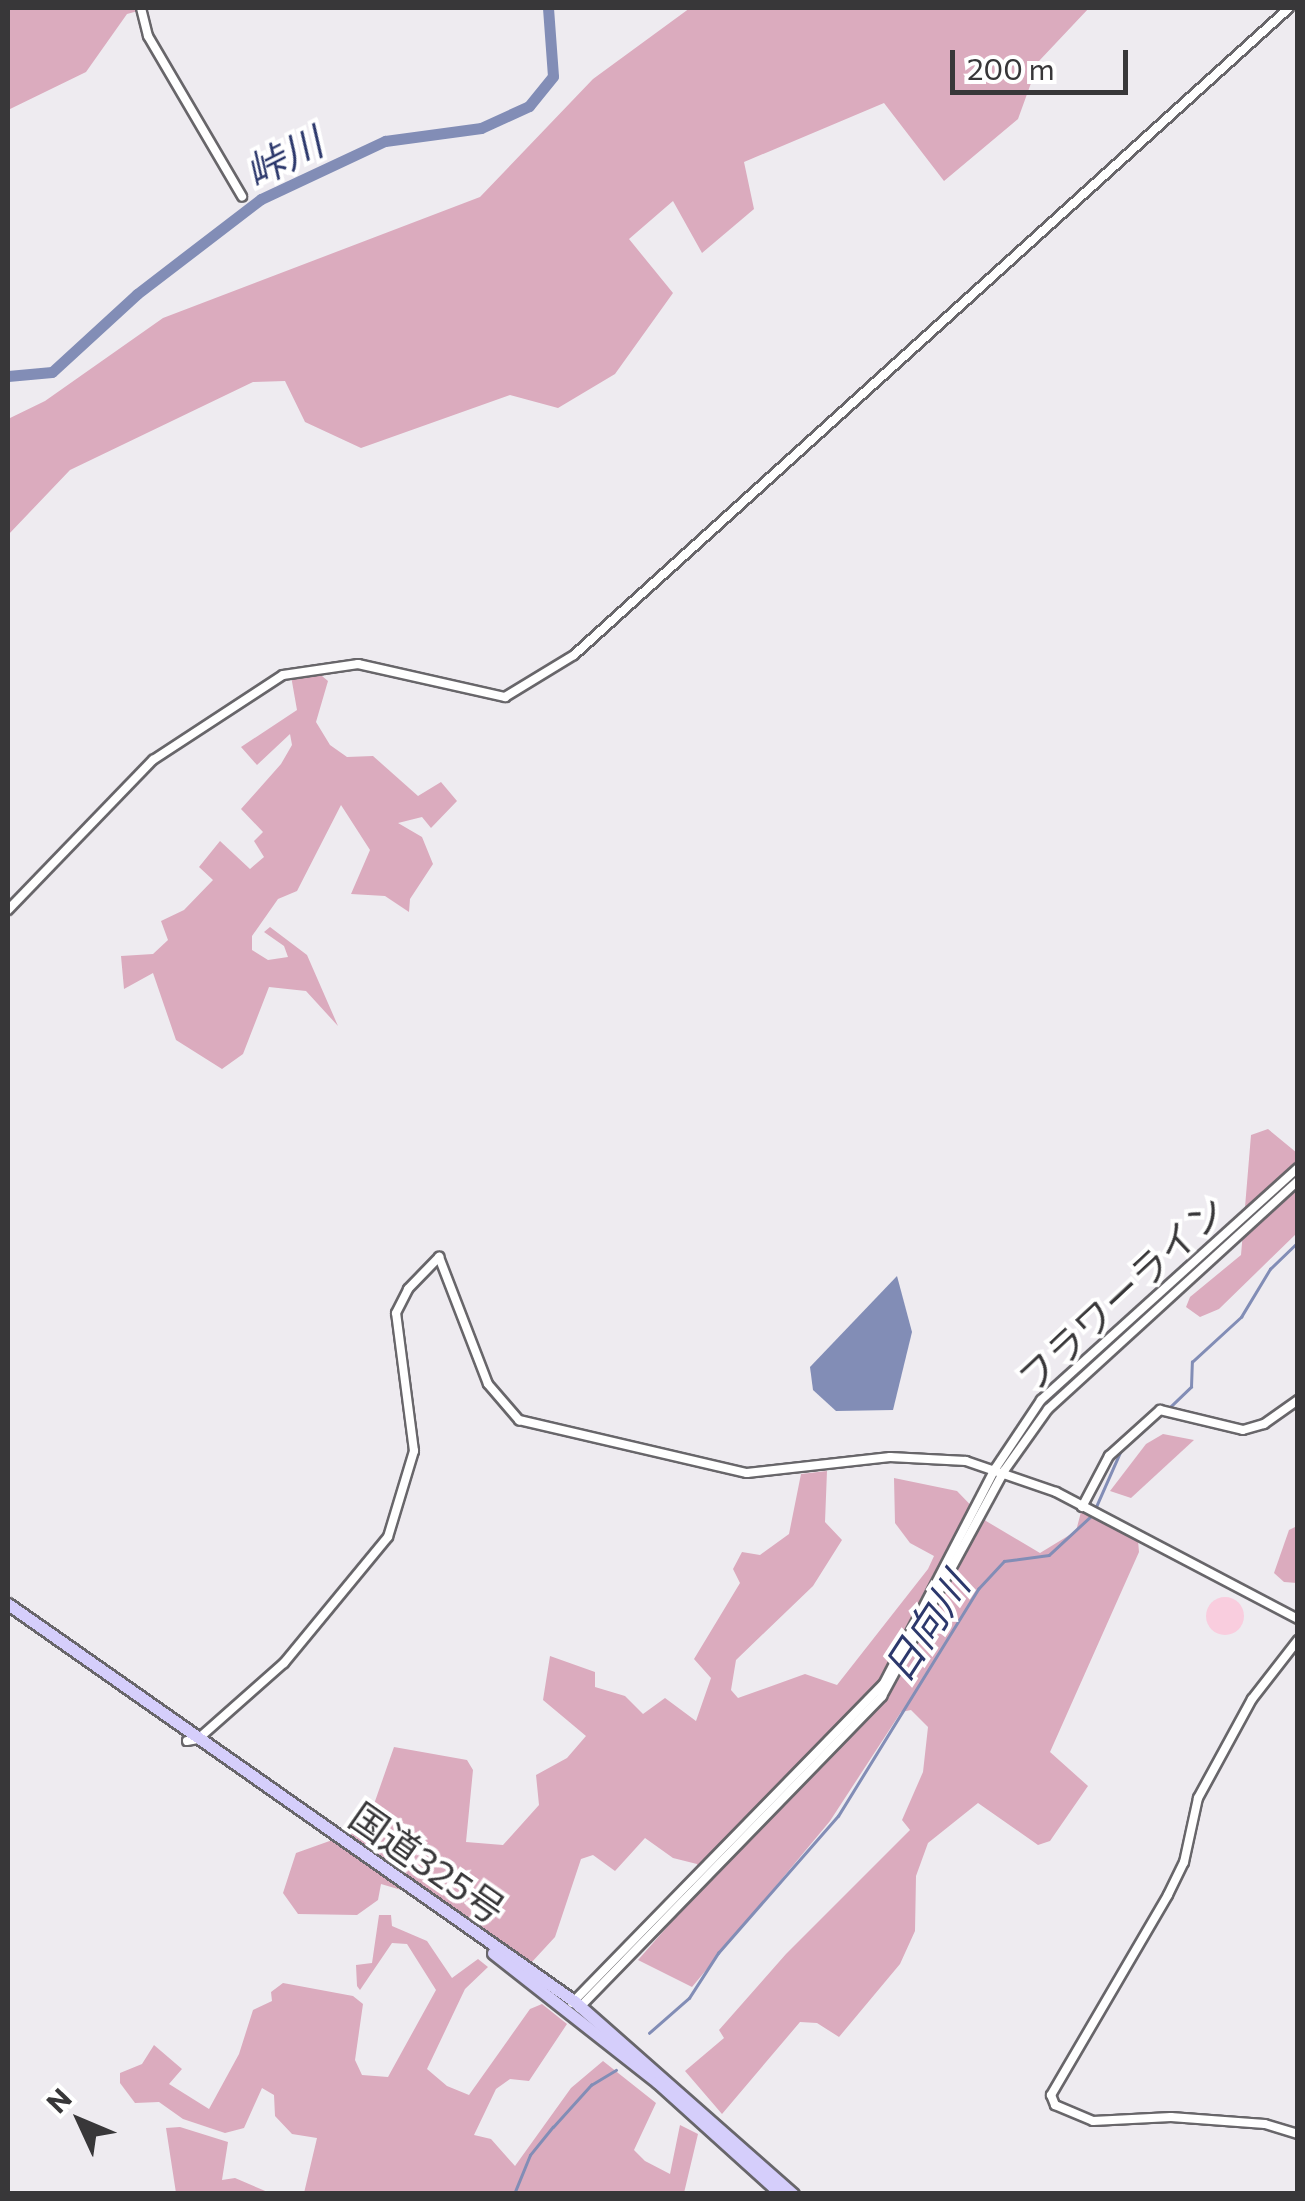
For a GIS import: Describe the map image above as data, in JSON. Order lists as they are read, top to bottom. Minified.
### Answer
{"streets":{"highway":["国道325号"],"street":["フラワーライン"]},"water":["峠川","日向川"],"scale_bar":"200 m","north":"top left"}
